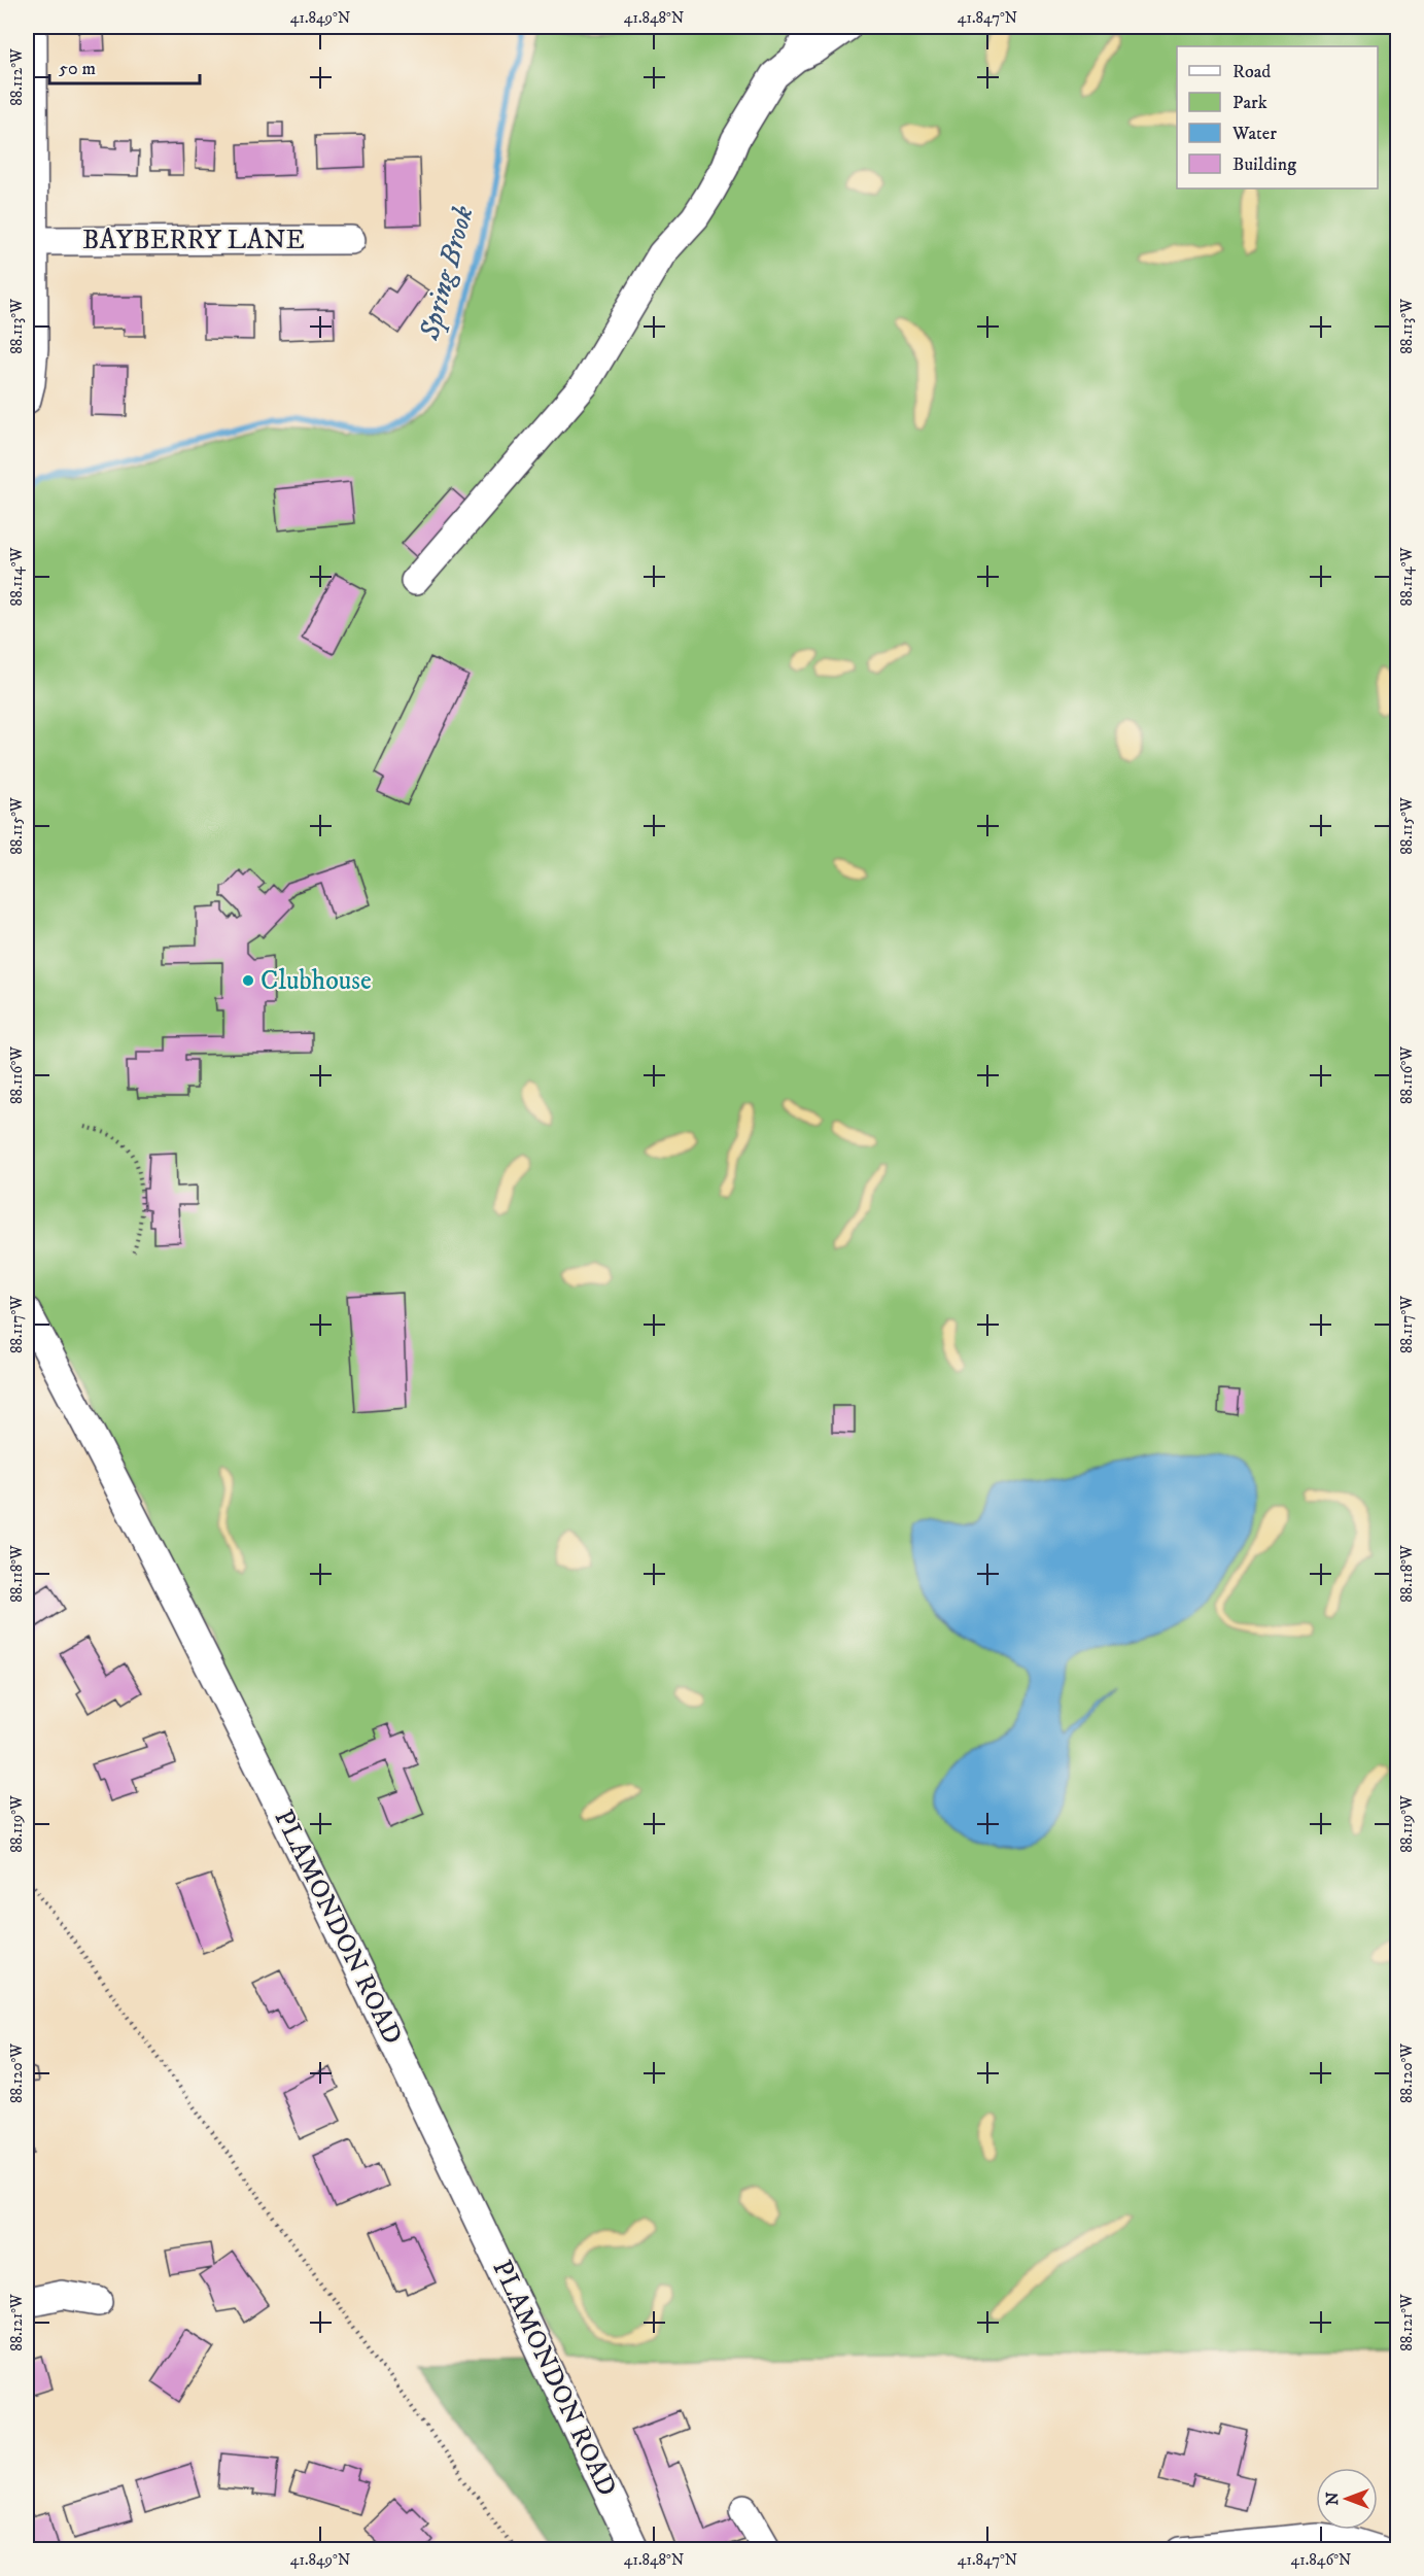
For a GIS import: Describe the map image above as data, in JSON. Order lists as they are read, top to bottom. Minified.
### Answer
{"streets":{"street":["BAYBERRY LANE","PLAMONDON ROAD"]},"water":["Spring Brook"],"places":["Clubhouse"],"legend":["Road","Park","Water","Building"],"scale_bar":"50 m","north":"left","coordinates":["41.849°N","41.848°N","41.847°N","88.112°W","88.113°W","88.114°W","88.115°W","88.116°W","88.117°W","88.118°W","88.119°W","88.120°W","88.121°W","41.846°N"]}
